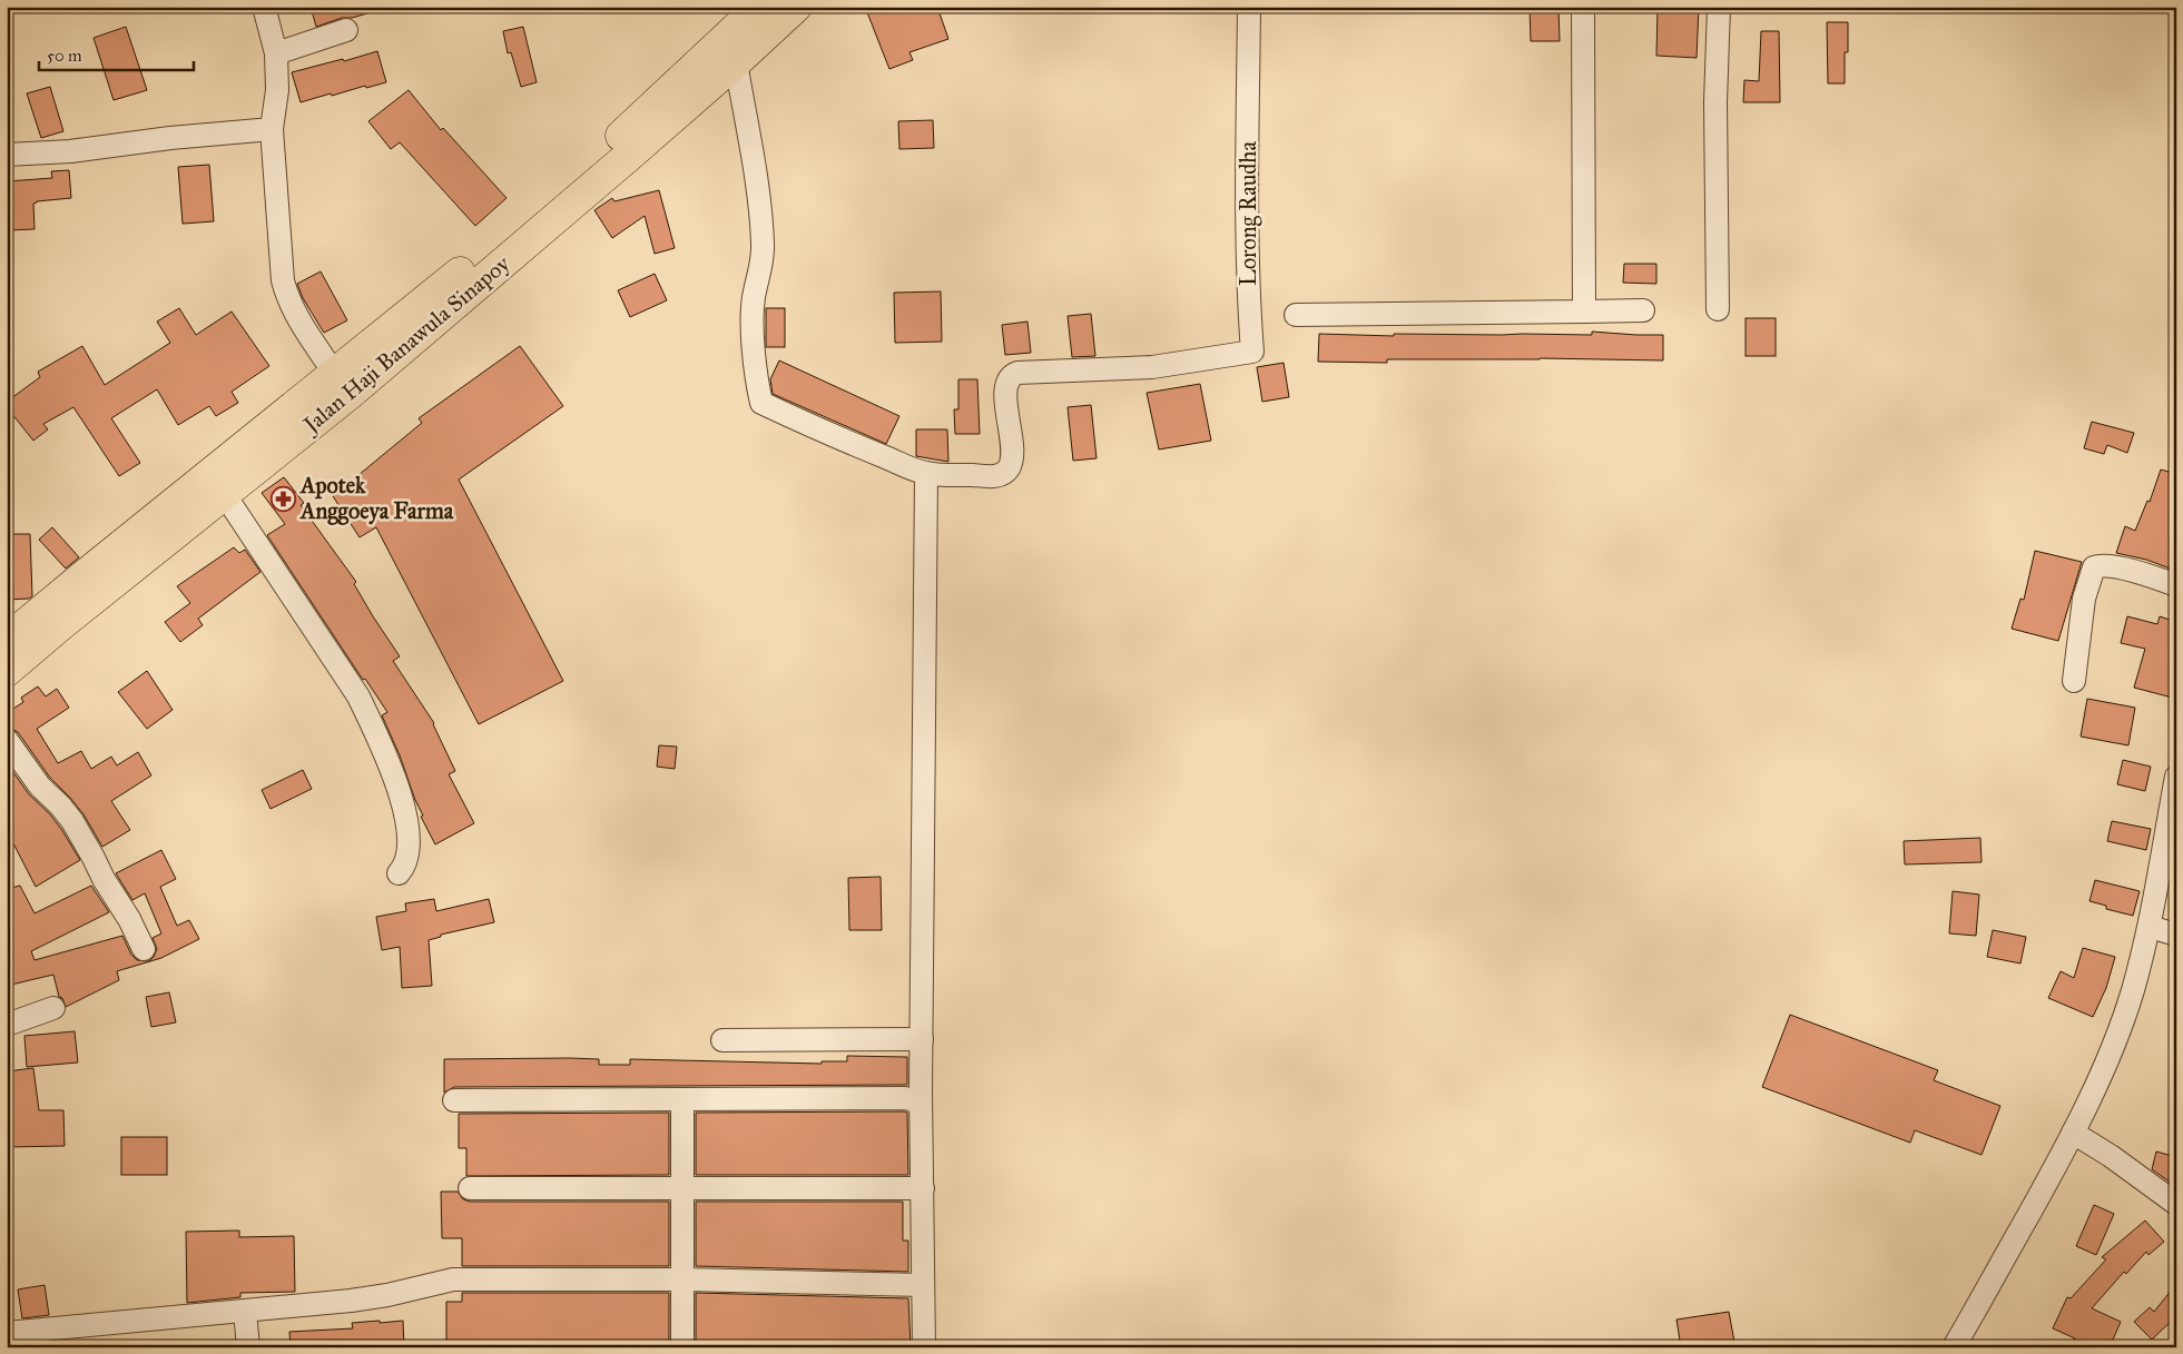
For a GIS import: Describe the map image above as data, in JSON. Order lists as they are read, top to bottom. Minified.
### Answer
{"streets":{"highway":["Jalan Haji Banawula Sinapoy"],"street":["Lorong Raudha"]},"places":{"pharmacy":["Apotek Anggoeya Farma"]},"scale_bar":"50 m"}
